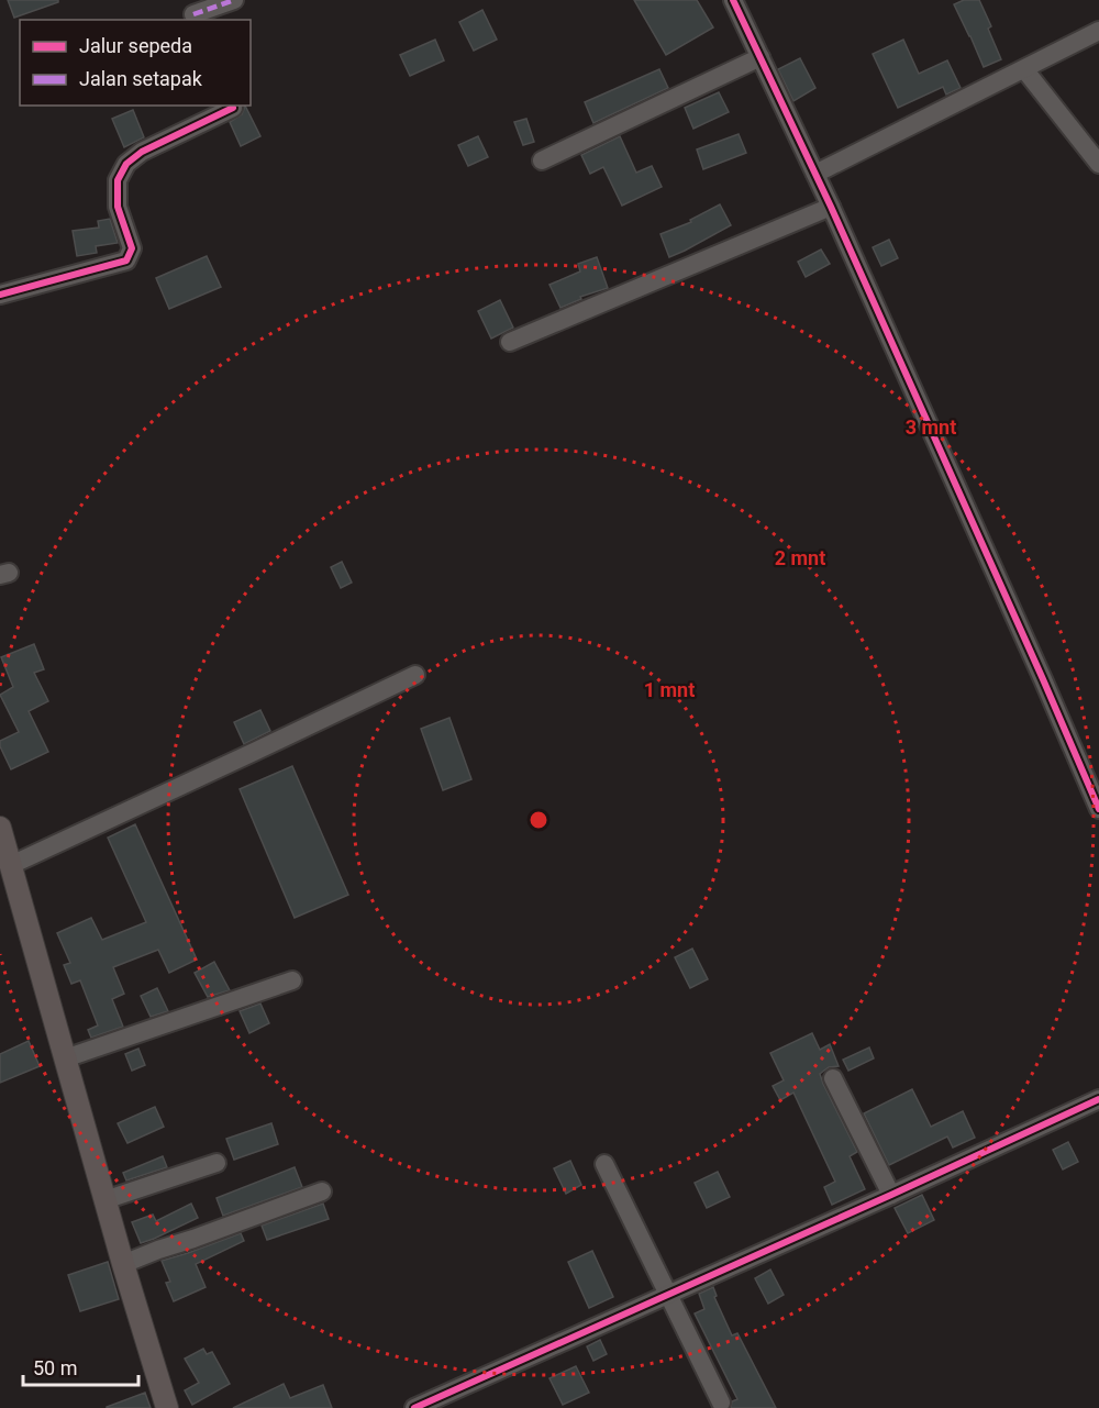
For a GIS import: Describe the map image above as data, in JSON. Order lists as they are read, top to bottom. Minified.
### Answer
{"legend":["Jalur sepeda","Jalan setapak"],"scale_bar":"50 m","rings":["3 mnt","2 mnt","1 mnt"]}
